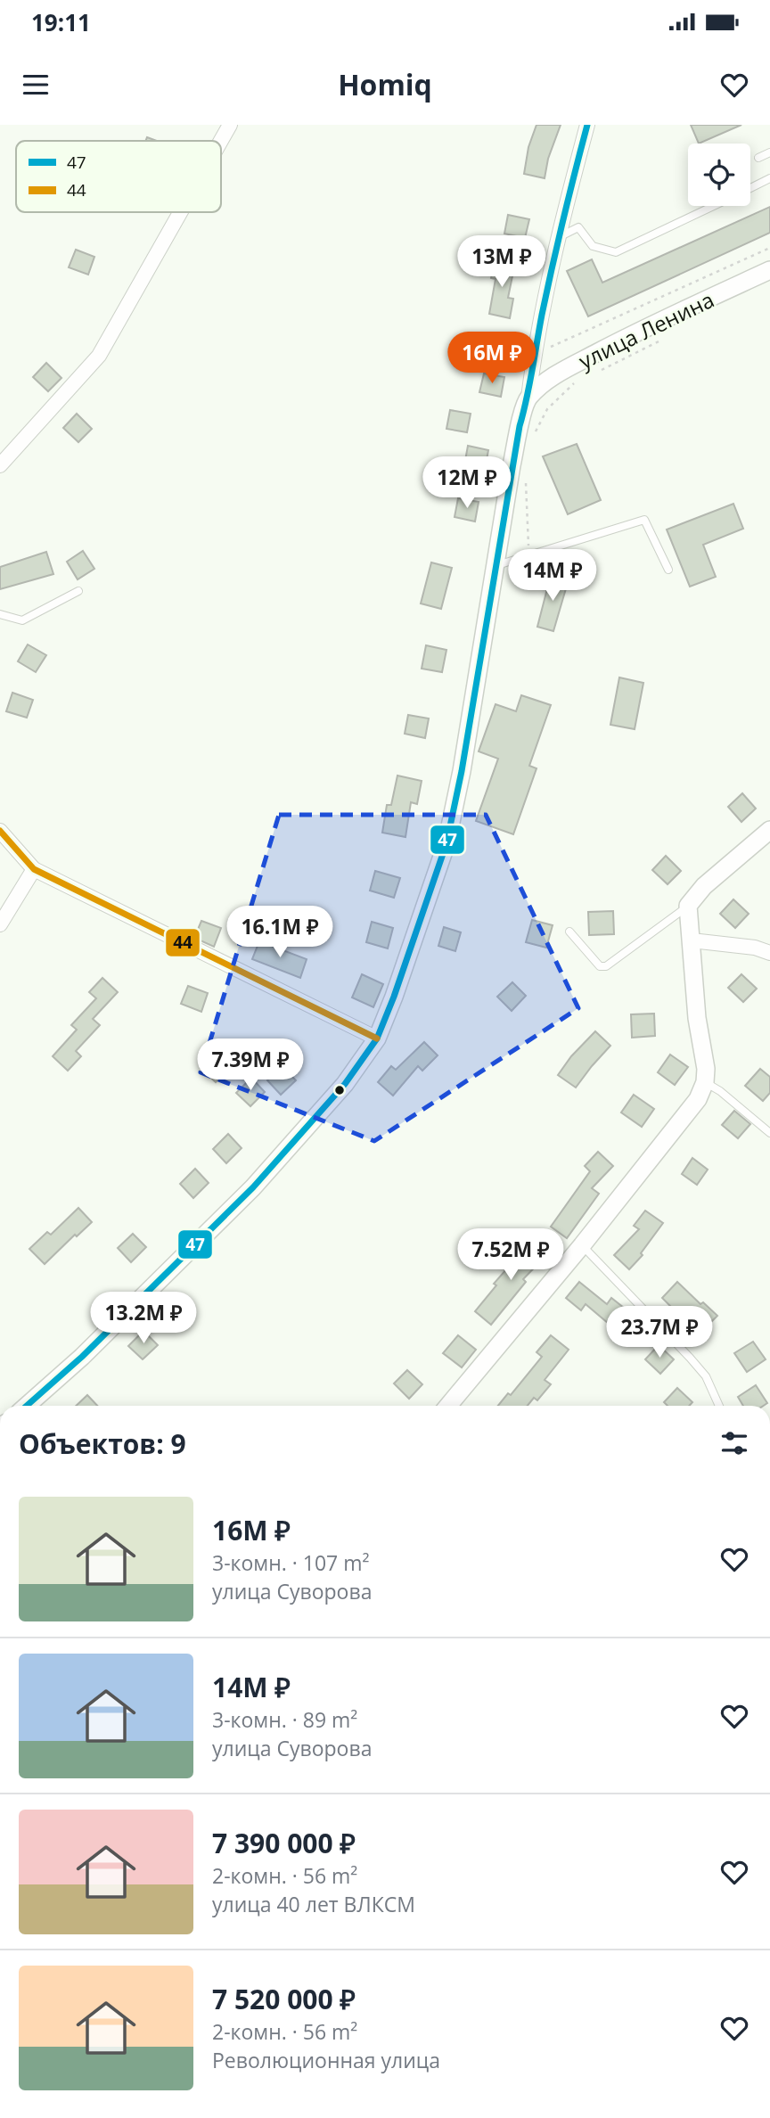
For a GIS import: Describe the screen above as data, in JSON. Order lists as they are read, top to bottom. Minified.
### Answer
{"streets":{"street":["улица Ленина"]},"lines":["transit line 47","transit line 44"],"legend":["47","44"],"page":{"status":"19:11","header":"Homiq","price":["13M ₽","16M ₽","12M ₽","14M ₽","16.1M ₽","7.39M ₽","7.52M ₽","13.2M ₽","23.7M ₽"],"heading":"Объектов: 9","list":[{"name":"16M ₽","note":"3-комн. · 107 m² · улица Суворова"},{"name":"14M ₽","note":"3-комн. · 89 m² · улица Суворова"},{"name":"7 390 000 ₽","note":"2-комн. · 56 m² · улица 40 лет ВЛКСМ"},{"name":"7 520 000 ₽","note":"2-комн. · 56 m² · Революционная улица"}]}}
